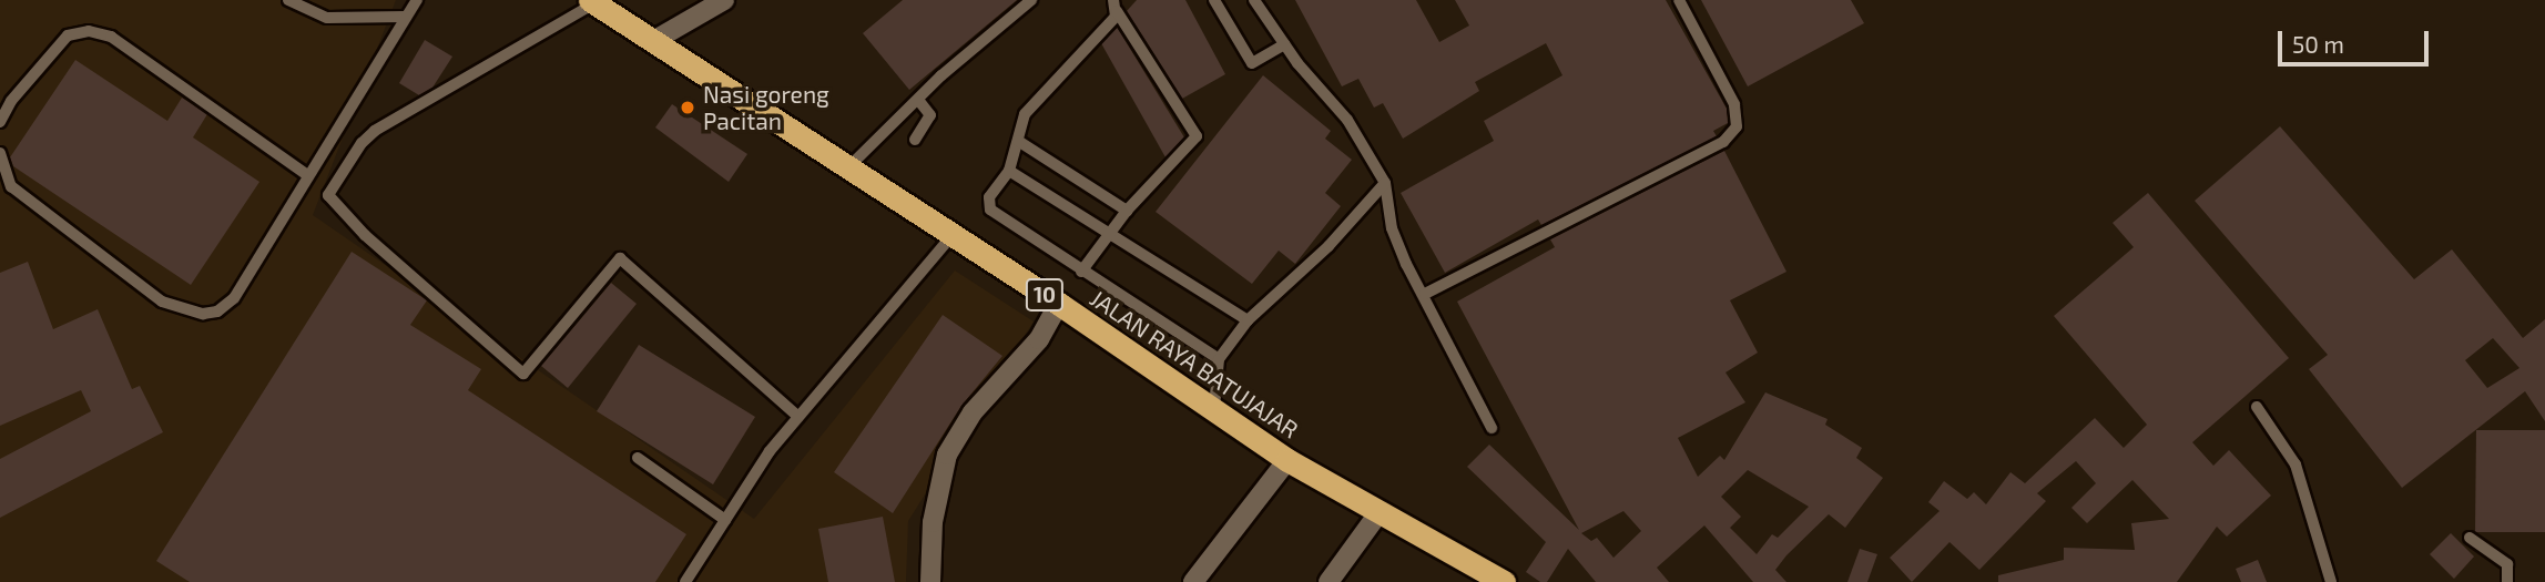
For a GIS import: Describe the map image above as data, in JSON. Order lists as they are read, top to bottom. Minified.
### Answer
{"streets":{"highway":["10","JALAN RAYA BATUJAJAR"]},"places":["Nasi goreng Pacitan"],"scale_bar":"50 m"}
